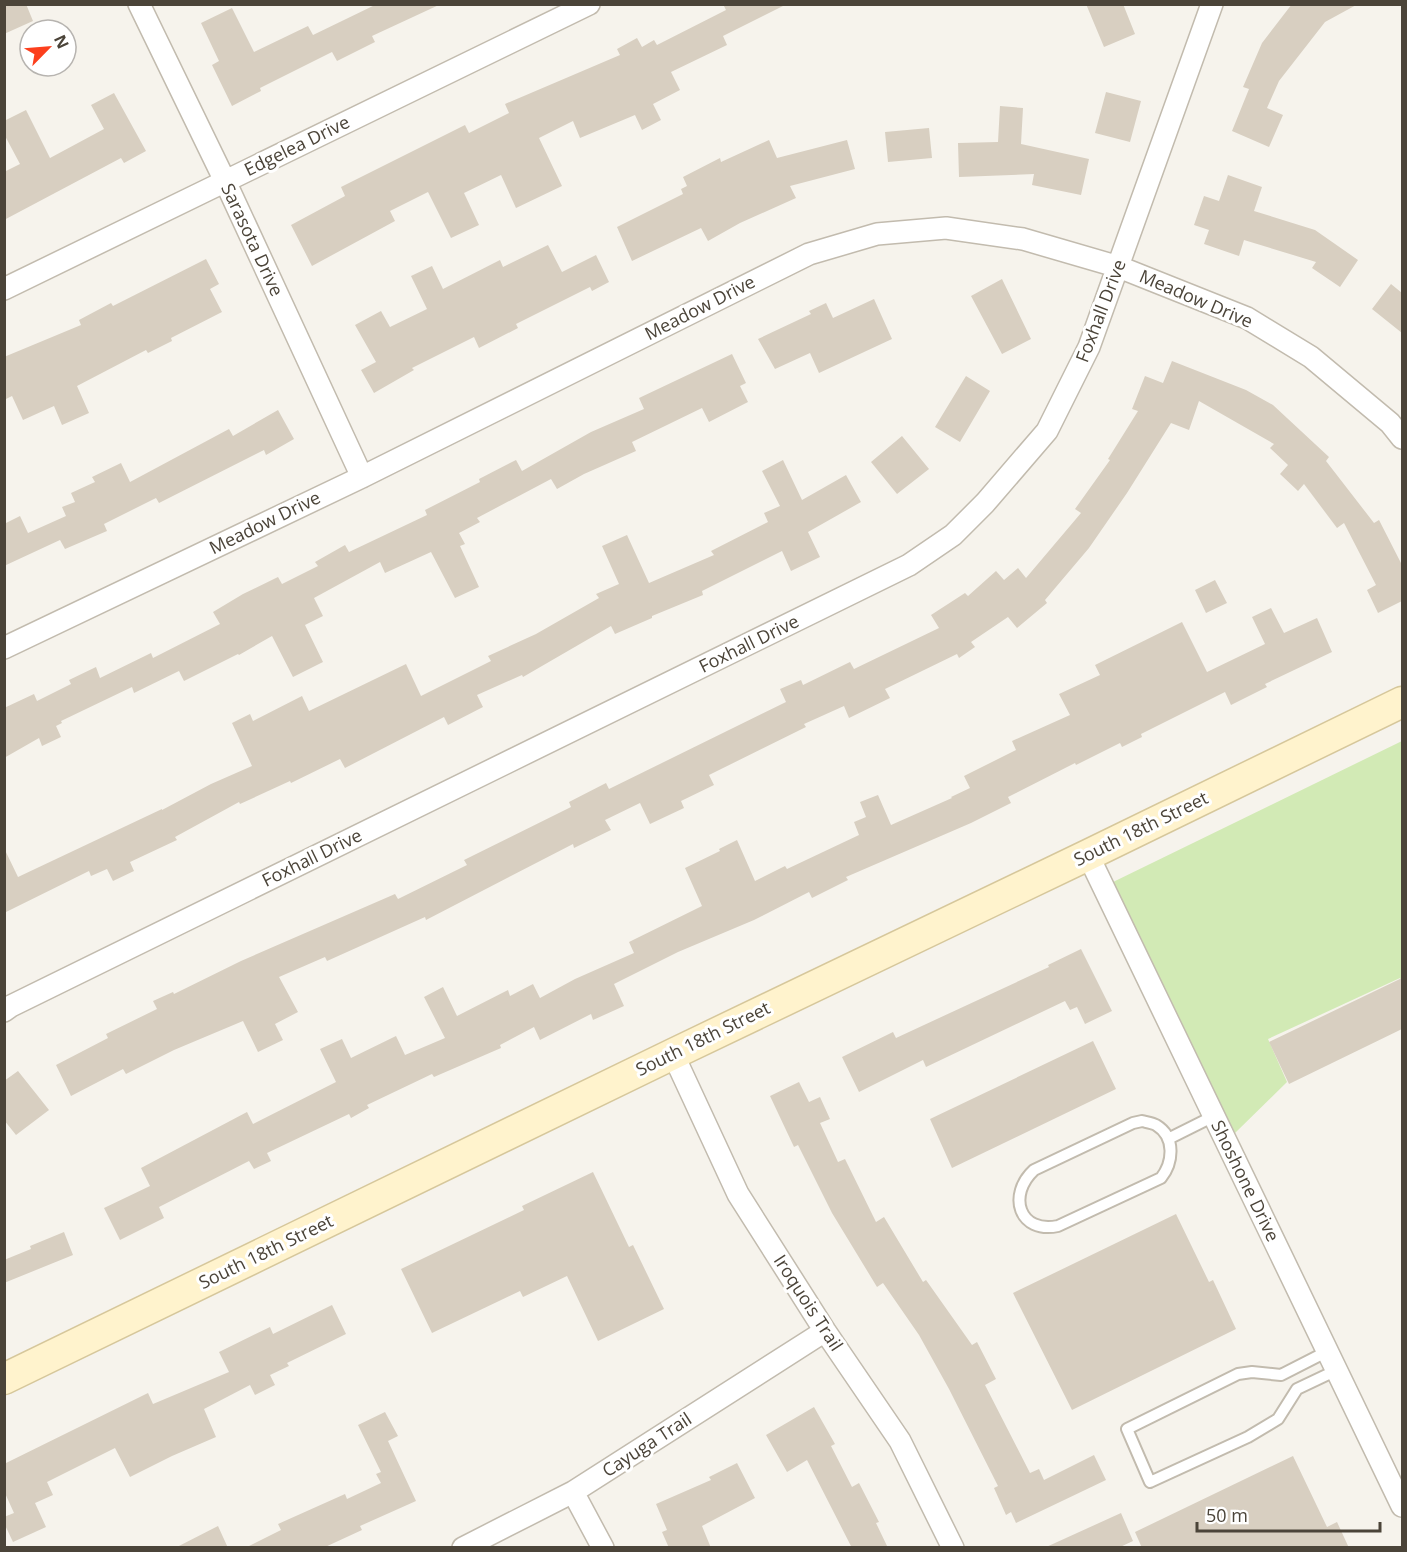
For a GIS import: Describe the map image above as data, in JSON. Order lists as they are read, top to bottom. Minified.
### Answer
{"streets":{"main road":["South 18th Street"],"street":["Edgelea Drive","Sarasota Drive","Meadow Drive","Foxhall Drive","Shoshone Drive","Iroquois Trail","Cayuga Trail"]},"crossings":[["Edgelea Drive","Sarasota Drive"],["Sarasota Drive","Meadow Drive"],["Meadow Drive","Foxhall Drive"],["South 18th Street","Shoshone Drive"],["South 18th Street","Iroquois Trail"],["Iroquois Trail","Cayuga Trail"]],"scale_bar":"50 m","north":"top right"}
